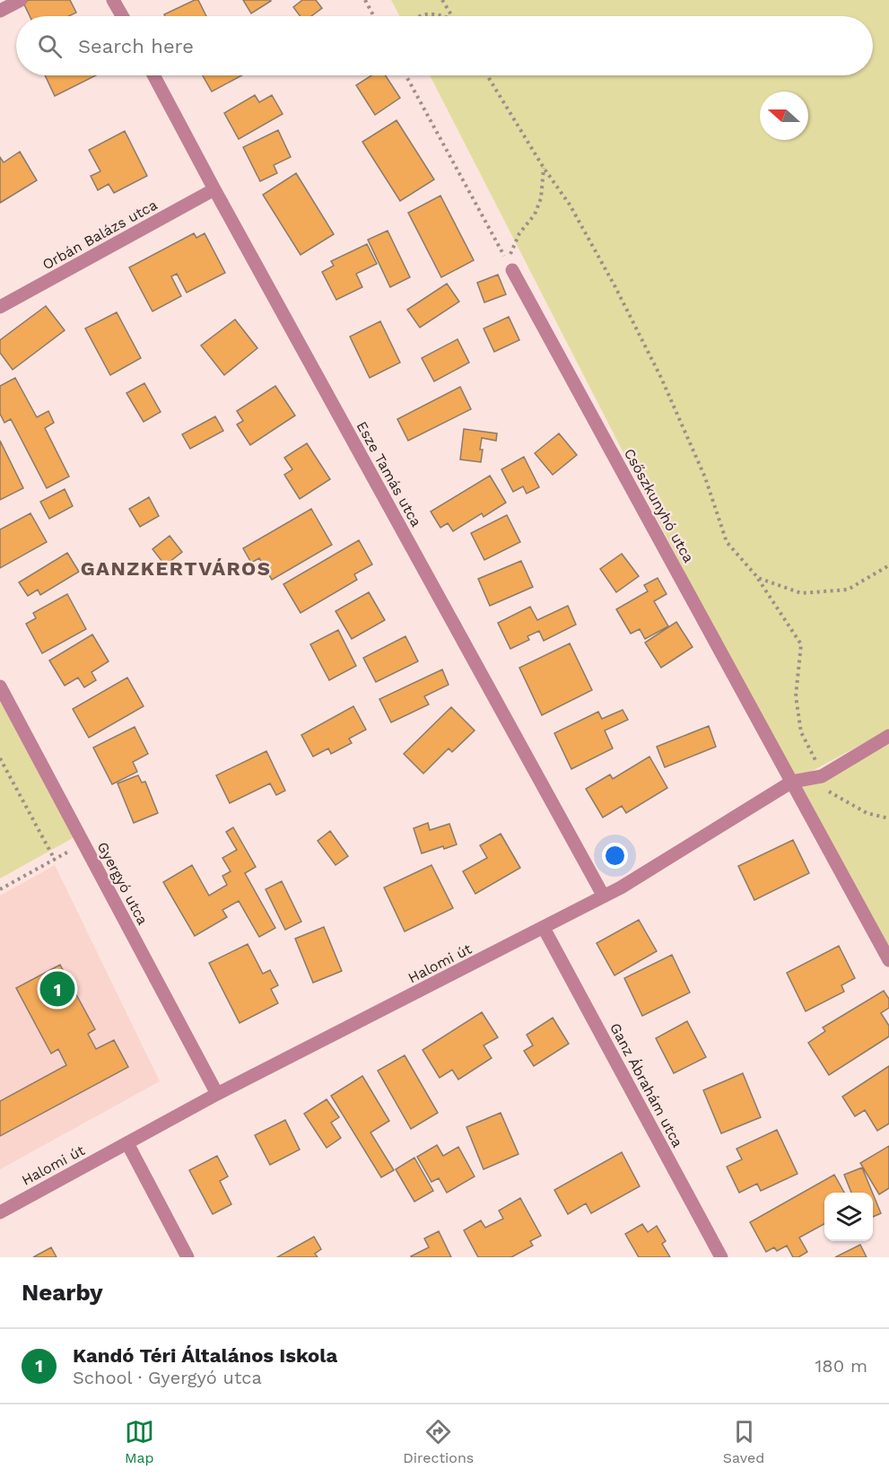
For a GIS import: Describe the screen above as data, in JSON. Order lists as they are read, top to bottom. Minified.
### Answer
{"streets":{"street":["Orbán Balázs utca","Esze Tamás utca","Csőszkunyhó utca","Gyergyó utca","Halomi út","Ganz Ábrahám utca"]},"crossings":[["Orbán Balázs utca","Esze Tamás utca"],["Esze Tamás utca","Halomi út"],["Csőszkunyhó utca","Halomi út"],["Gyergyó utca","Halomi út"],["Halomi út","Ganz Ábrahám utca"]],"districts":["GANZKERTVÁROS"],"north":"left","page":{"search":"Search here","pins":"1","heading":"Nearby","list":[{"mark":"1","name":"Kandó Téri Általános Iskola","note":"School · Gyergyó utca","value":"180 m"}],"nav":["Map","Directions","Saved"]}}
